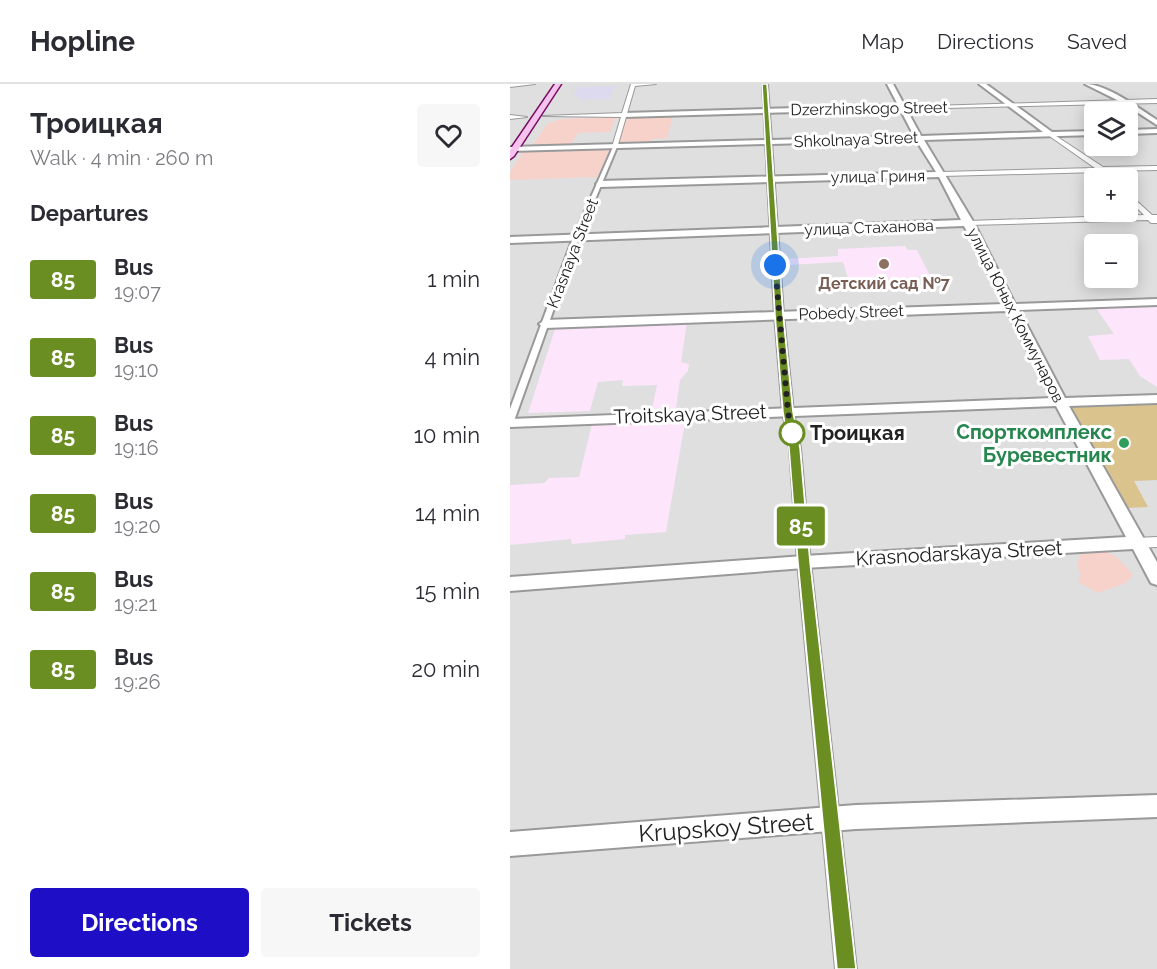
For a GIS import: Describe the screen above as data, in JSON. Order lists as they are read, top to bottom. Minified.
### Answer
{"streets":{"street":["Dzerzhinskogo Street","Shkolnaya Street","улица Гриня","улица Стаханова","Krasnaya Street","Pobedy Street","улица Юных Коммунаров","Troitskaya Street","Krasnodarskaya Street","Krupskoy Street"]},"crossings":[["Dzerzhinskogo Street","Krasnaya Street"],["Dzerzhinskogo Street","улица Юных Коммунаров"],["Shkolnaya Street","Krasnaya Street"],["Shkolnaya Street","улица Юных Коммунаров"],["улица Гриня","Krasnaya Street"],["улица Гриня","улица Юных Коммунаров"],["улица Стаханова","Krasnaya Street"],["улица Стаханова","улица Юных Коммунаров"],["Krasnaya Street","Pobedy Street"],["Krasnaya Street","Troitskaya Street"],["Pobedy Street","улица Юных Коммунаров"],["улица Юных Коммунаров","Troitskaya Street"],["улица Юных Коммунаров","Krasnodarskaya Street"]],"places":["Детский сад №7","Троицкая","Cпорткомплекс Буревестник"],"lines":["bus line 85"],"page":{"header":"Hopline","nav":["Map","Directions","Saved"],"heading":[["Троицкая","Walk · 4 min · 260 m"],"Departures"],"on_map":"85","map_buttons":["+","−"],"list":[{"mark":"85","name":"Bus","note":"19:07","value":"1 min"},{"mark":"85","name":"Bus","note":"19:10","value":"4 min"},{"mark":"85","name":"Bus","note":"19:16","value":"10 min"},{"mark":"85","name":"Bus","note":"19:20","value":"14 min"},{"mark":"85","name":"Bus","note":"19:21","value":"15 min"},{"mark":"85","name":"Bus","note":"19:26","value":"20 min"}],"buttons":["Directions","Tickets"]}}
